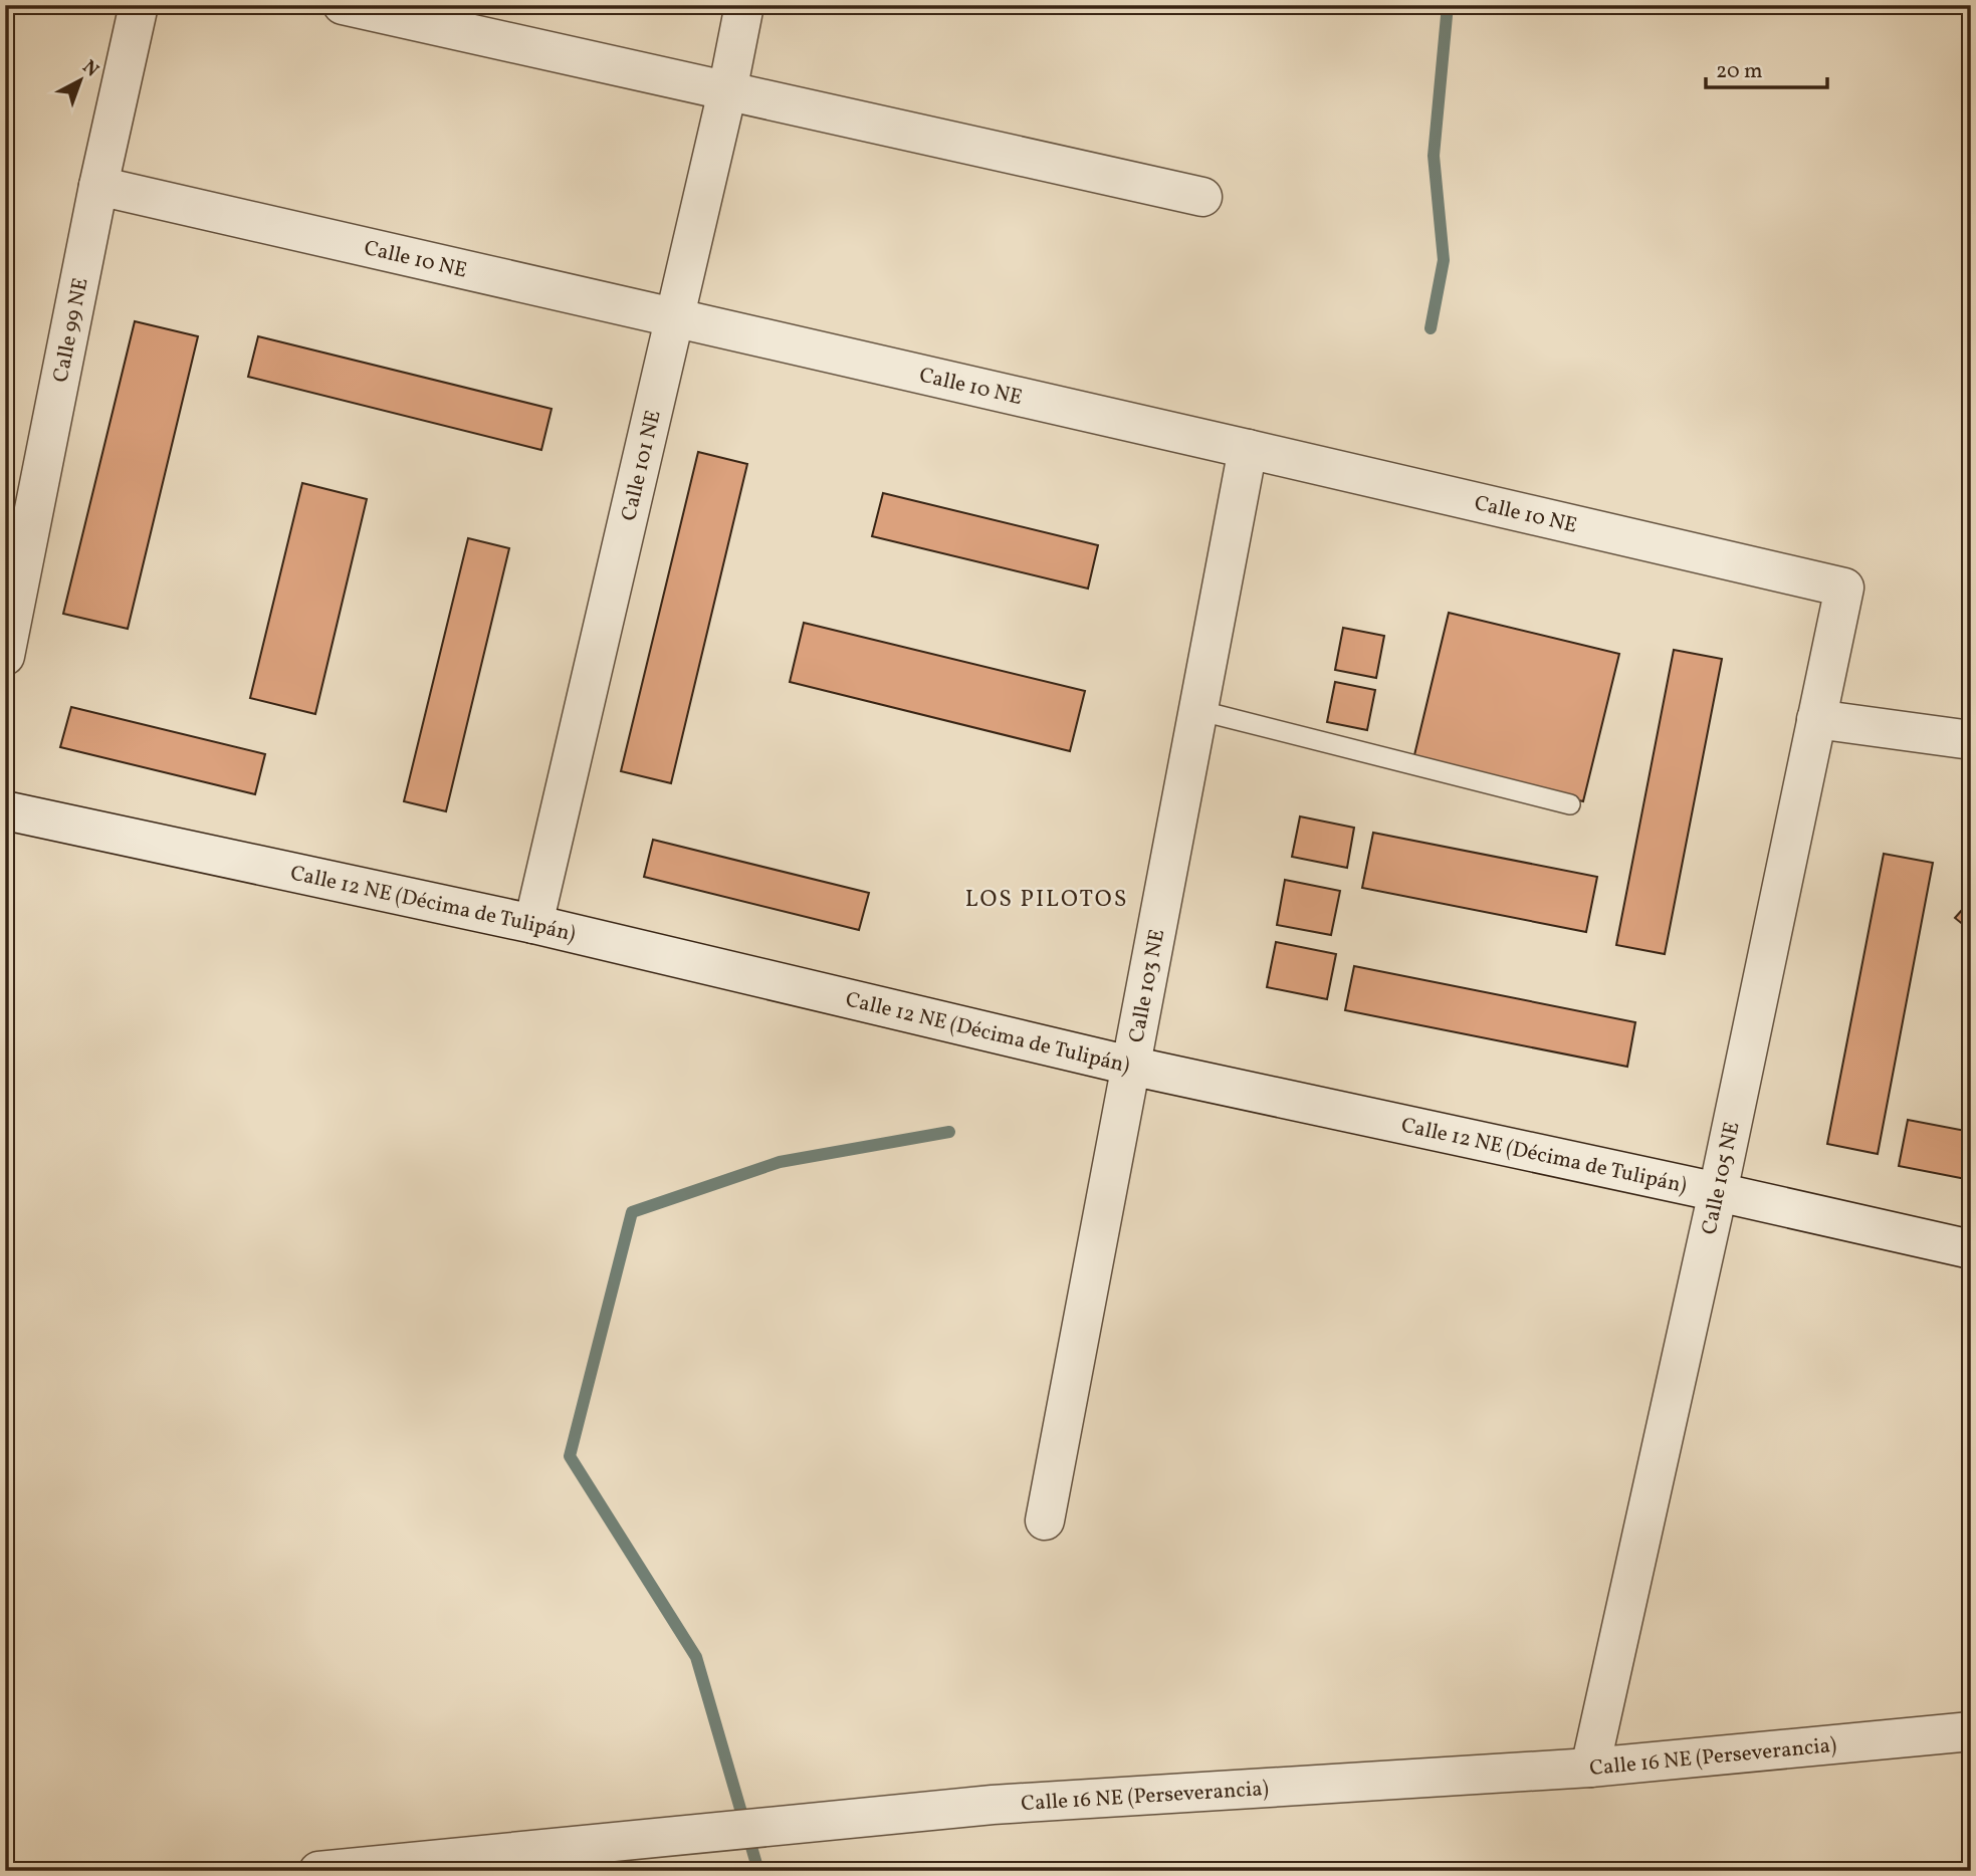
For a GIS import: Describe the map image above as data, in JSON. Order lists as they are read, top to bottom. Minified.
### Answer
{"streets":{"street":["Calle 10 NE","Calle 99 NE","Calle 101 NE","Calle 12 NE (Décima de Tulipán)","Calle 103 NE","Calle 105 NE","Calle 16 NE (Perseverancia)"]},"crossings":[["Calle 10 NE","Calle 99 NE"],["Calle 10 NE","Calle 101 NE"],["Calle 10 NE","Calle 103 NE"],["Calle 10 NE","Calle 105 NE"],["Calle 101 NE","Calle 12 NE (Décima de Tulipán)"],["Calle 12 NE (Décima de Tulipán)","Calle 103 NE"],["Calle 12 NE (Décima de Tulipán)","Calle 105 NE"],["Calle 105 NE","Calle 16 NE (Perseverancia)"]],"districts":["LOS PILOTOS"],"scale_bar":"20 m","north":"top right"}
